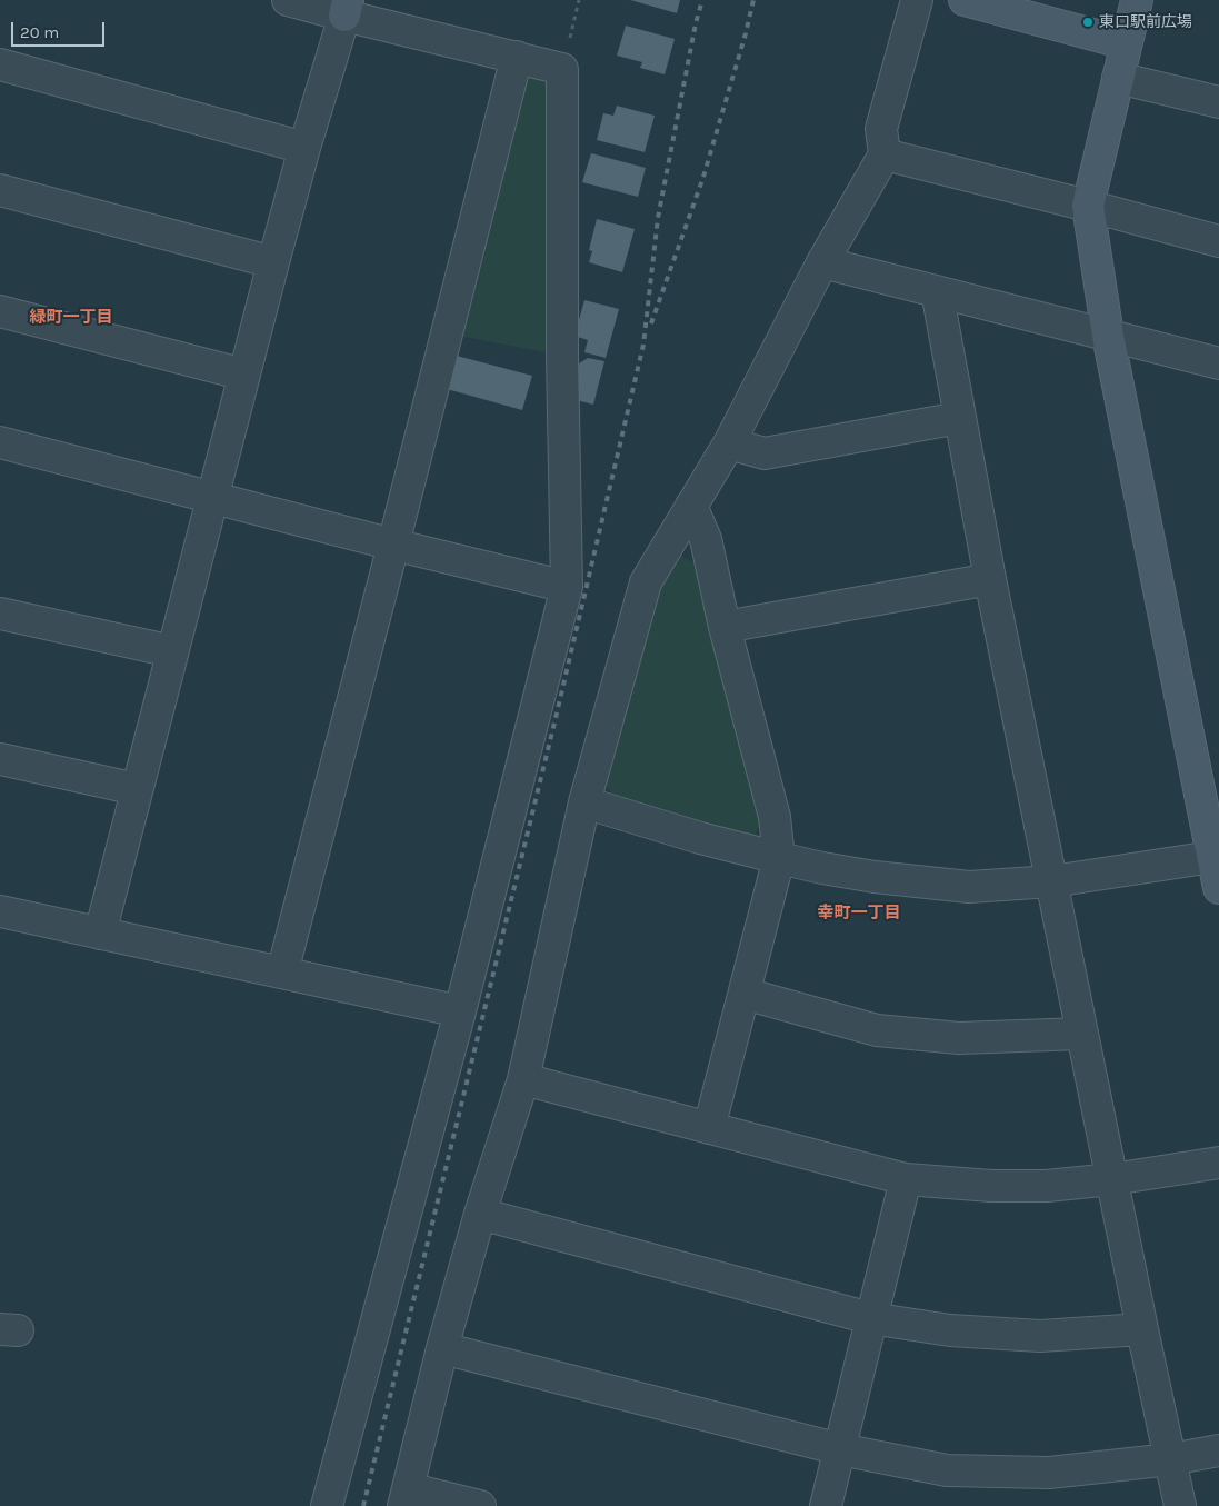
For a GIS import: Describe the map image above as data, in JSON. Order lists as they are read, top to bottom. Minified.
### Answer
{"districts":["緑町一丁目","幸町一丁目"],"places":["東口駅前広場"],"scale_bar":"20 m"}
